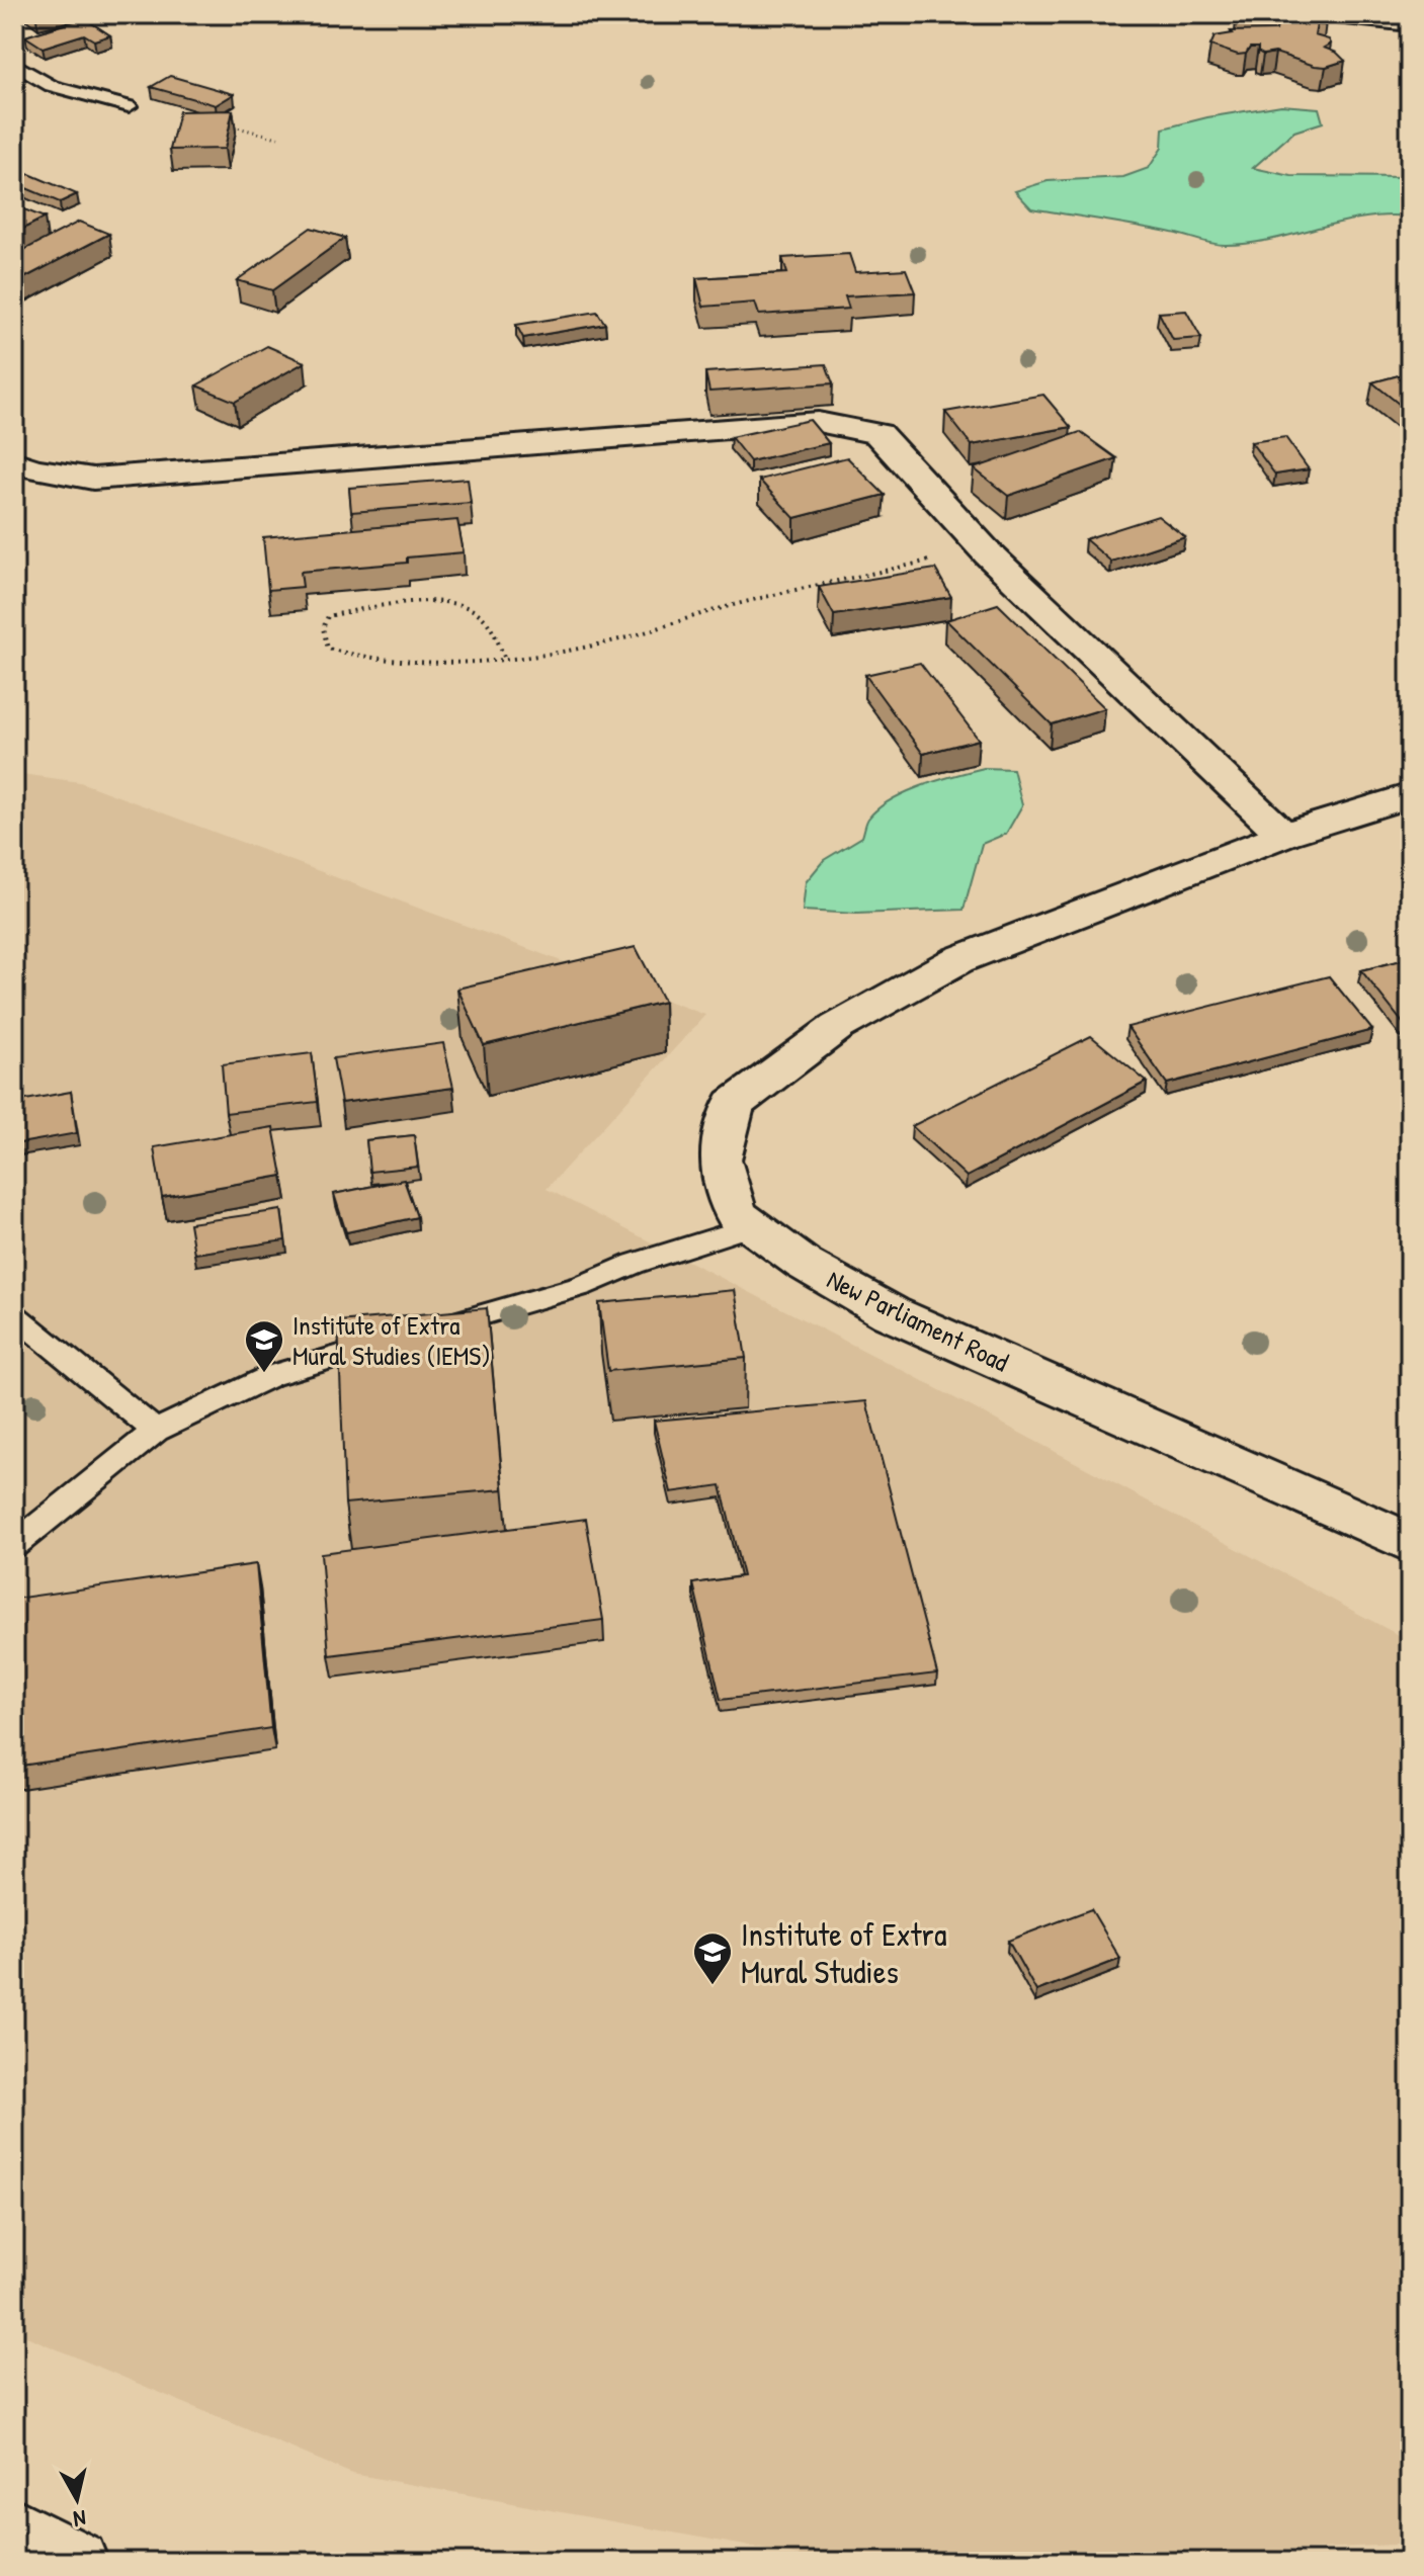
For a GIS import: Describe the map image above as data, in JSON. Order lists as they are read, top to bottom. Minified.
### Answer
{"streets":{"main road":["New Parliament Road"]},"places":{"school or university":["Institute of Extra Mural Studies (IEMS)","Institute of Extra Mural Studies"]},"north":"bottom"}
